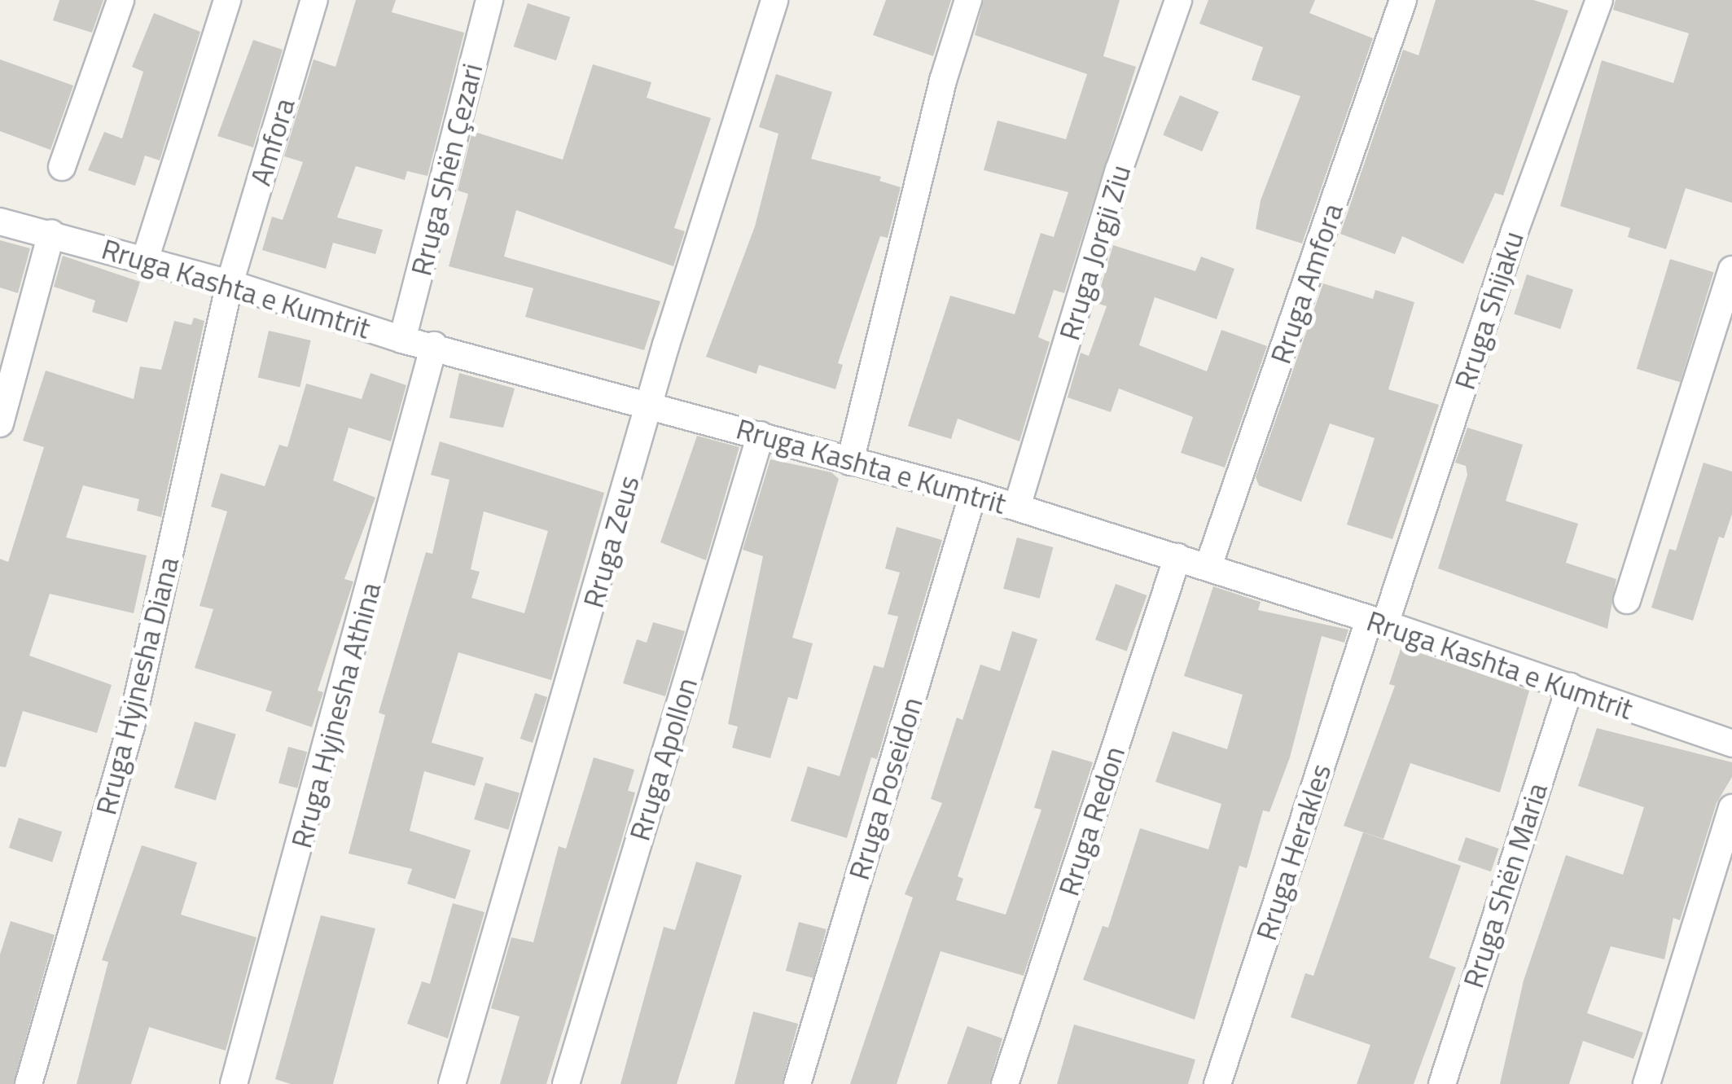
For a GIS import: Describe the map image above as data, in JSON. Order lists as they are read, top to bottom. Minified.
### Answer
{"streets":{"street":["Amfora","Rruga Shën Çezari","Rruga Jorgji Ziu","Rruga Amfora","Rruga Kashta e Kumtrit","Rruga Shijaku","Rruga Zeus","Rruga Hyjnesha Diana","Rruga Hyjnesha Athina","Rruga Apollon","Rruga Poseidon","Rruga Redon","Rruga Herakles","Rruga Shën Maria"]},"crossings":[["Amfora","Rruga Kashta e Kumtrit"],["Amfora","Rruga Hyjnesha Diana"],["Rruga Shën Çezari","Rruga Kashta e Kumtrit"],["Rruga Jorgji Ziu","Rruga Kashta e Kumtrit"],["Rruga Amfora","Rruga Kashta e Kumtrit"],["Rruga Kashta e Kumtrit","Rruga Shijaku"],["Rruga Kashta e Kumtrit","Rruga Zeus"],["Rruga Kashta e Kumtrit","Rruga Hyjnesha Diana"],["Rruga Kashta e Kumtrit","Rruga Hyjnesha Athina"],["Rruga Kashta e Kumtrit","Rruga Apollon"],["Rruga Kashta e Kumtrit","Rruga Poseidon"],["Rruga Kashta e Kumtrit","Rruga Redon"],["Rruga Kashta e Kumtrit","Rruga Herakles"],["Rruga Kashta e Kumtrit","Rruga Shën Maria"],["Rruga Shijaku","Rruga Herakles"]]}
